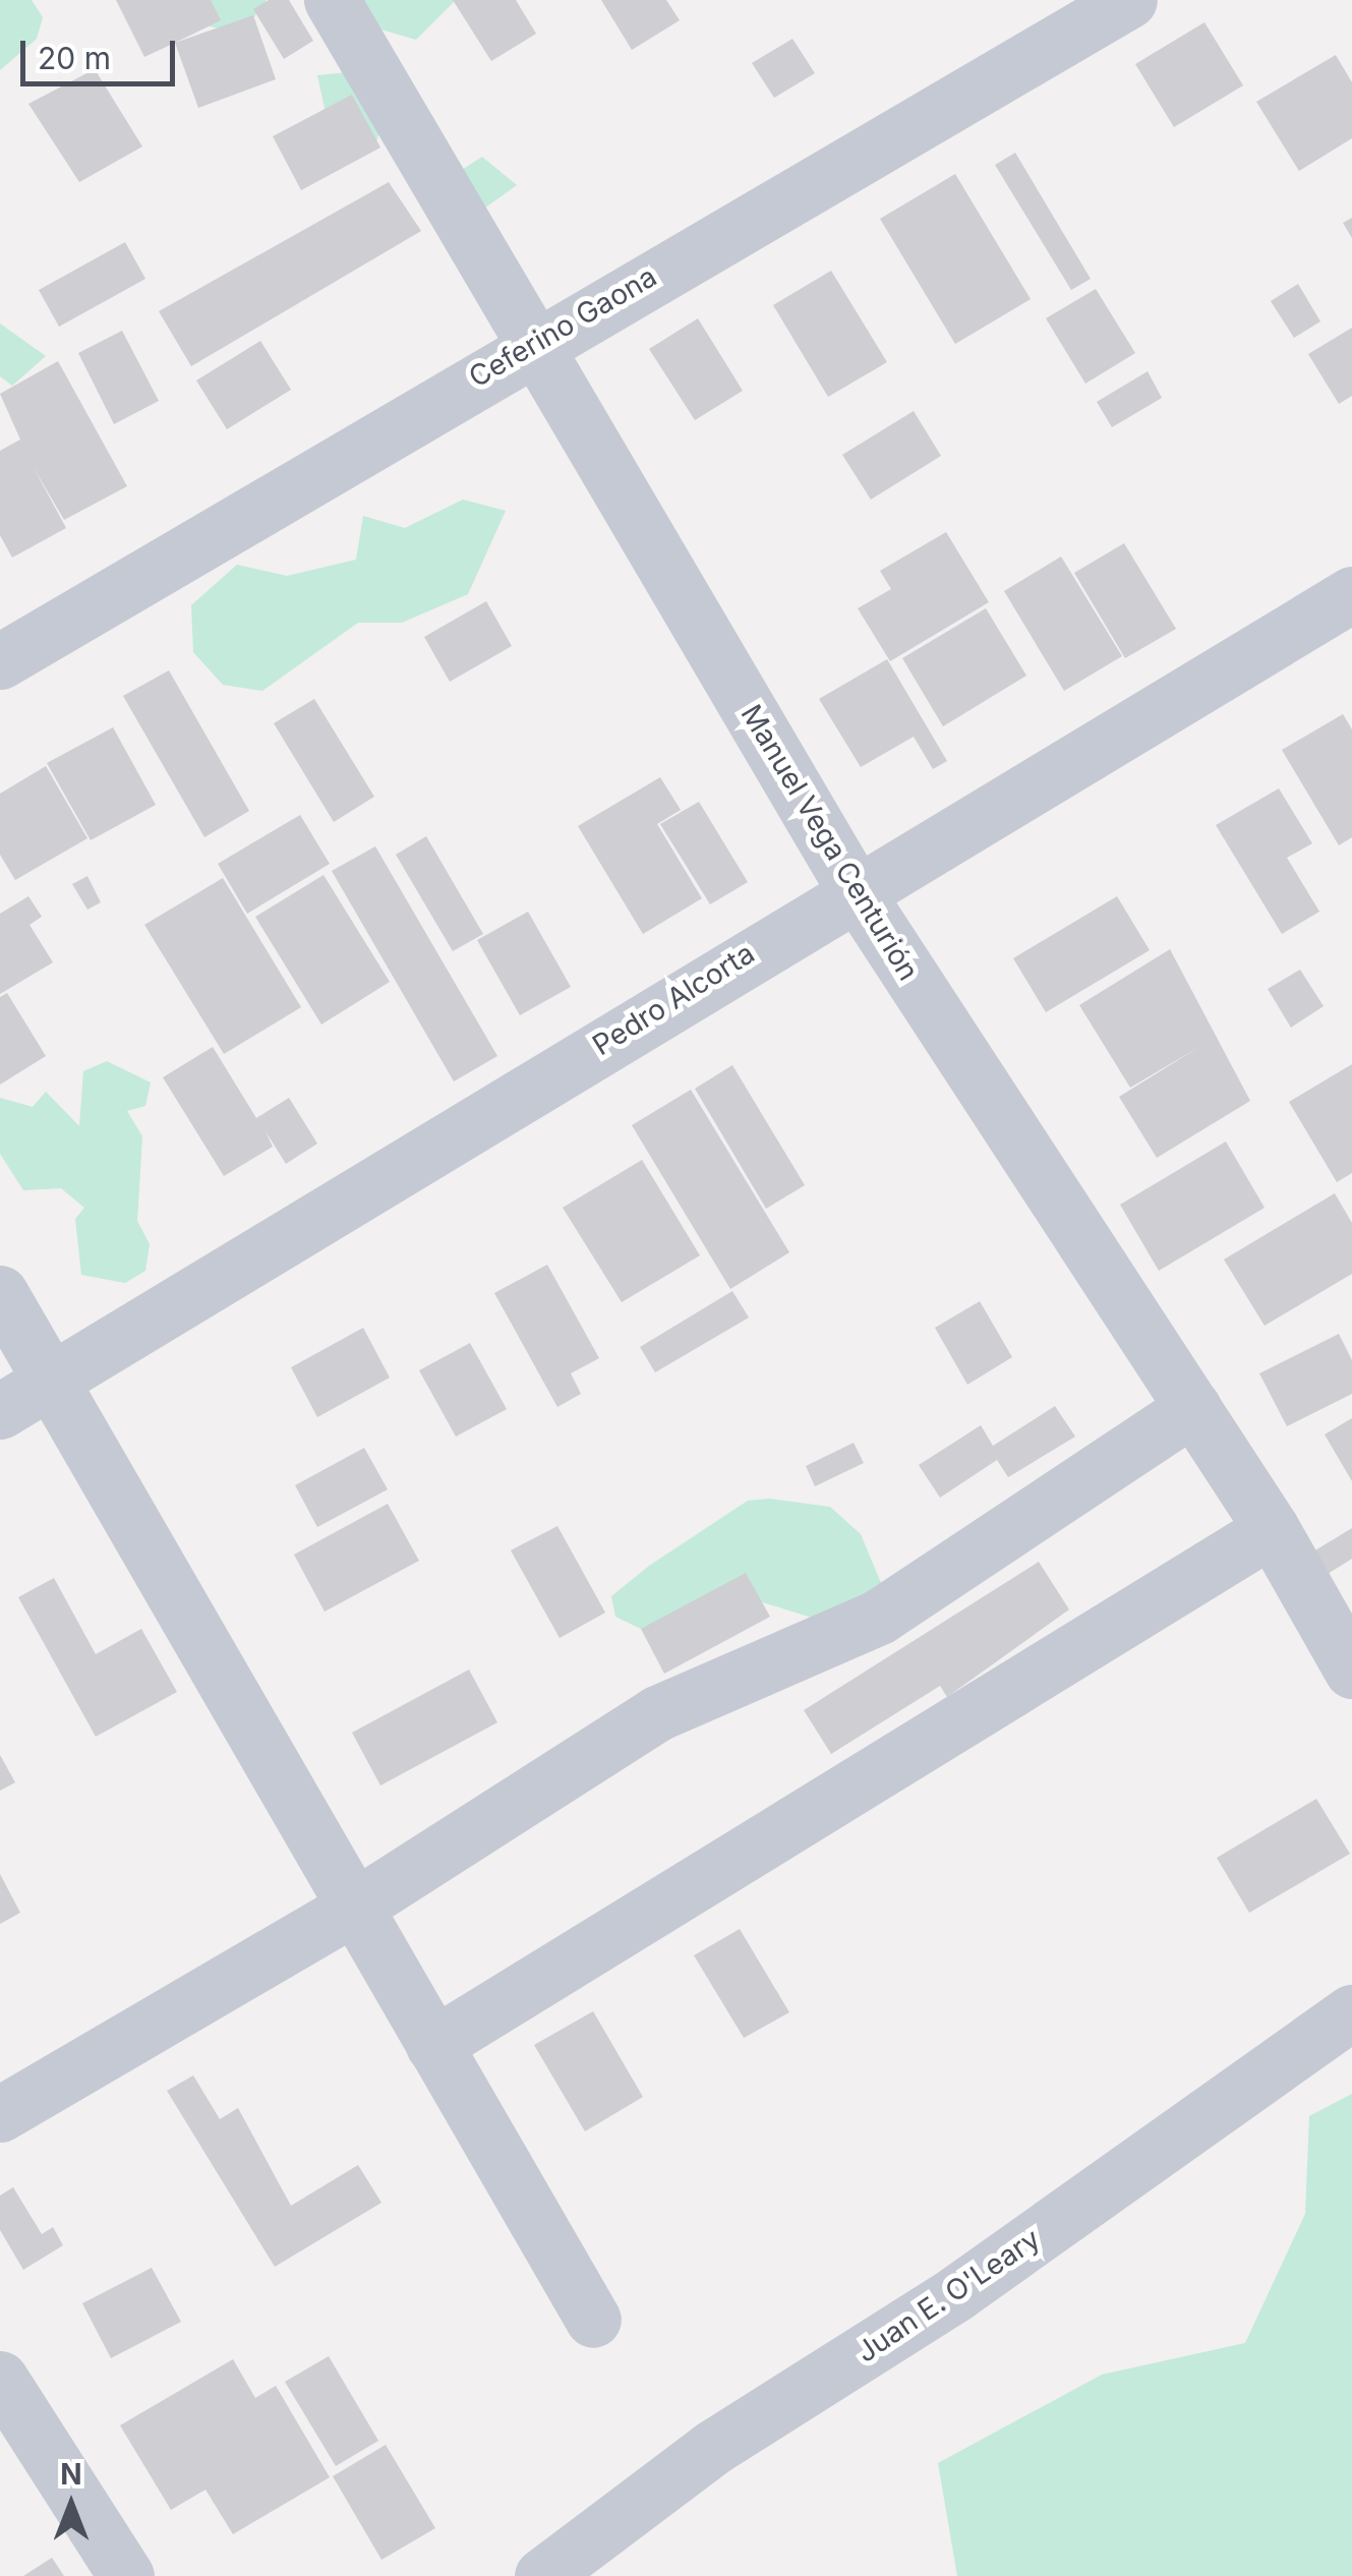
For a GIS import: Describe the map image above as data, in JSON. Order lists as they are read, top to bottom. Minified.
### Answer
{"streets":{"street":["Ceferino Gaona","Manuel Vega Centurión","Pedro Alcorta","Juan E. O'Leary"]},"crossings":[["Ceferino Gaona","Manuel Vega Centurión"],["Manuel Vega Centurión","Pedro Alcorta"]],"scale_bar":"20 m","north":"top"}
